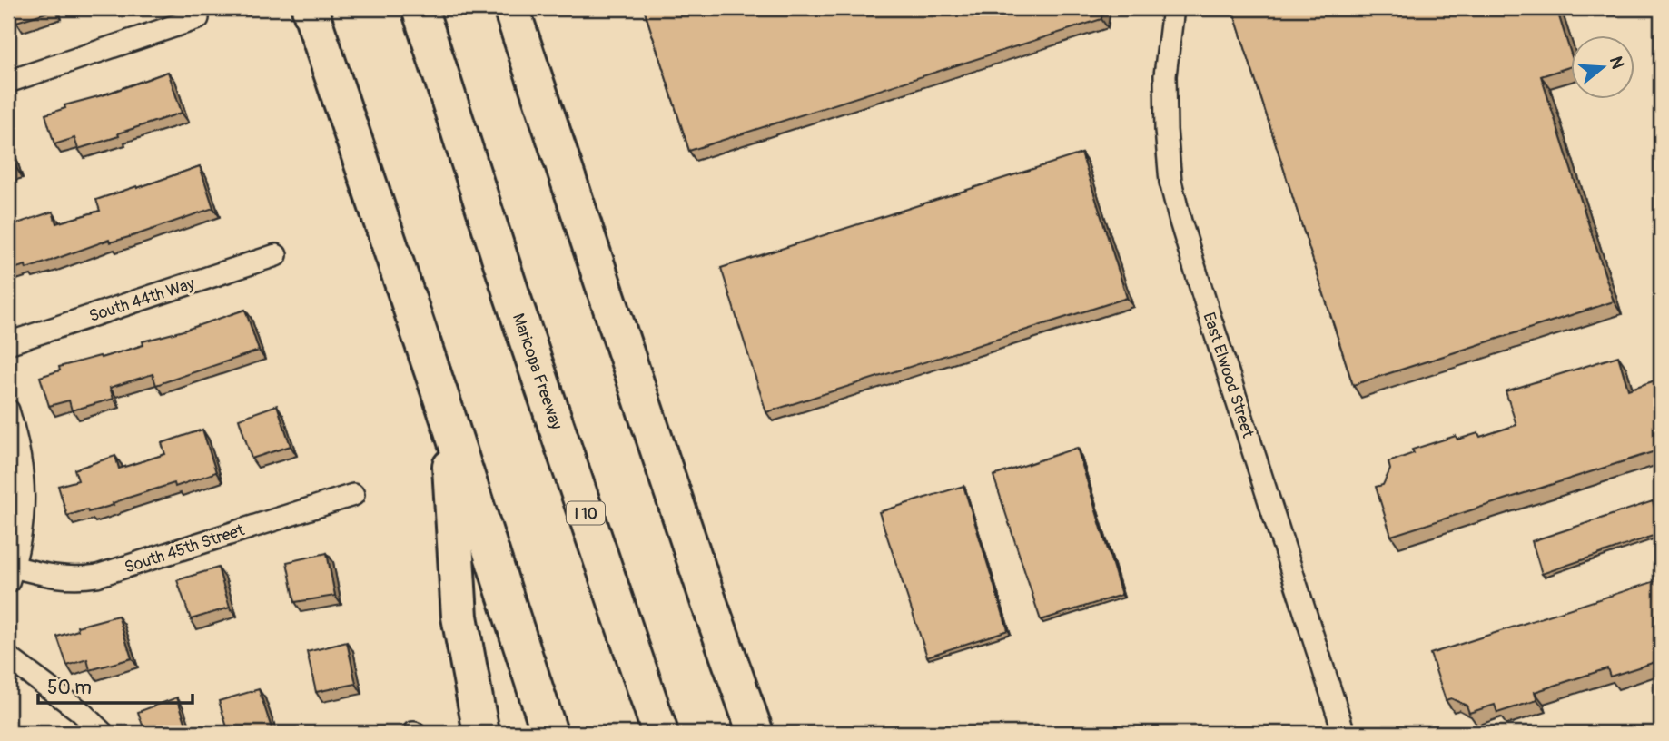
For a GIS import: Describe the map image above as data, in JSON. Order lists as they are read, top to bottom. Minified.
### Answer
{"streets":{"highway":["Maricopa Freeway","I 10"],"street":["South 44th Way","East Elwood Street","South 45th Street"]},"scale_bar":"50 m","north":"right"}
